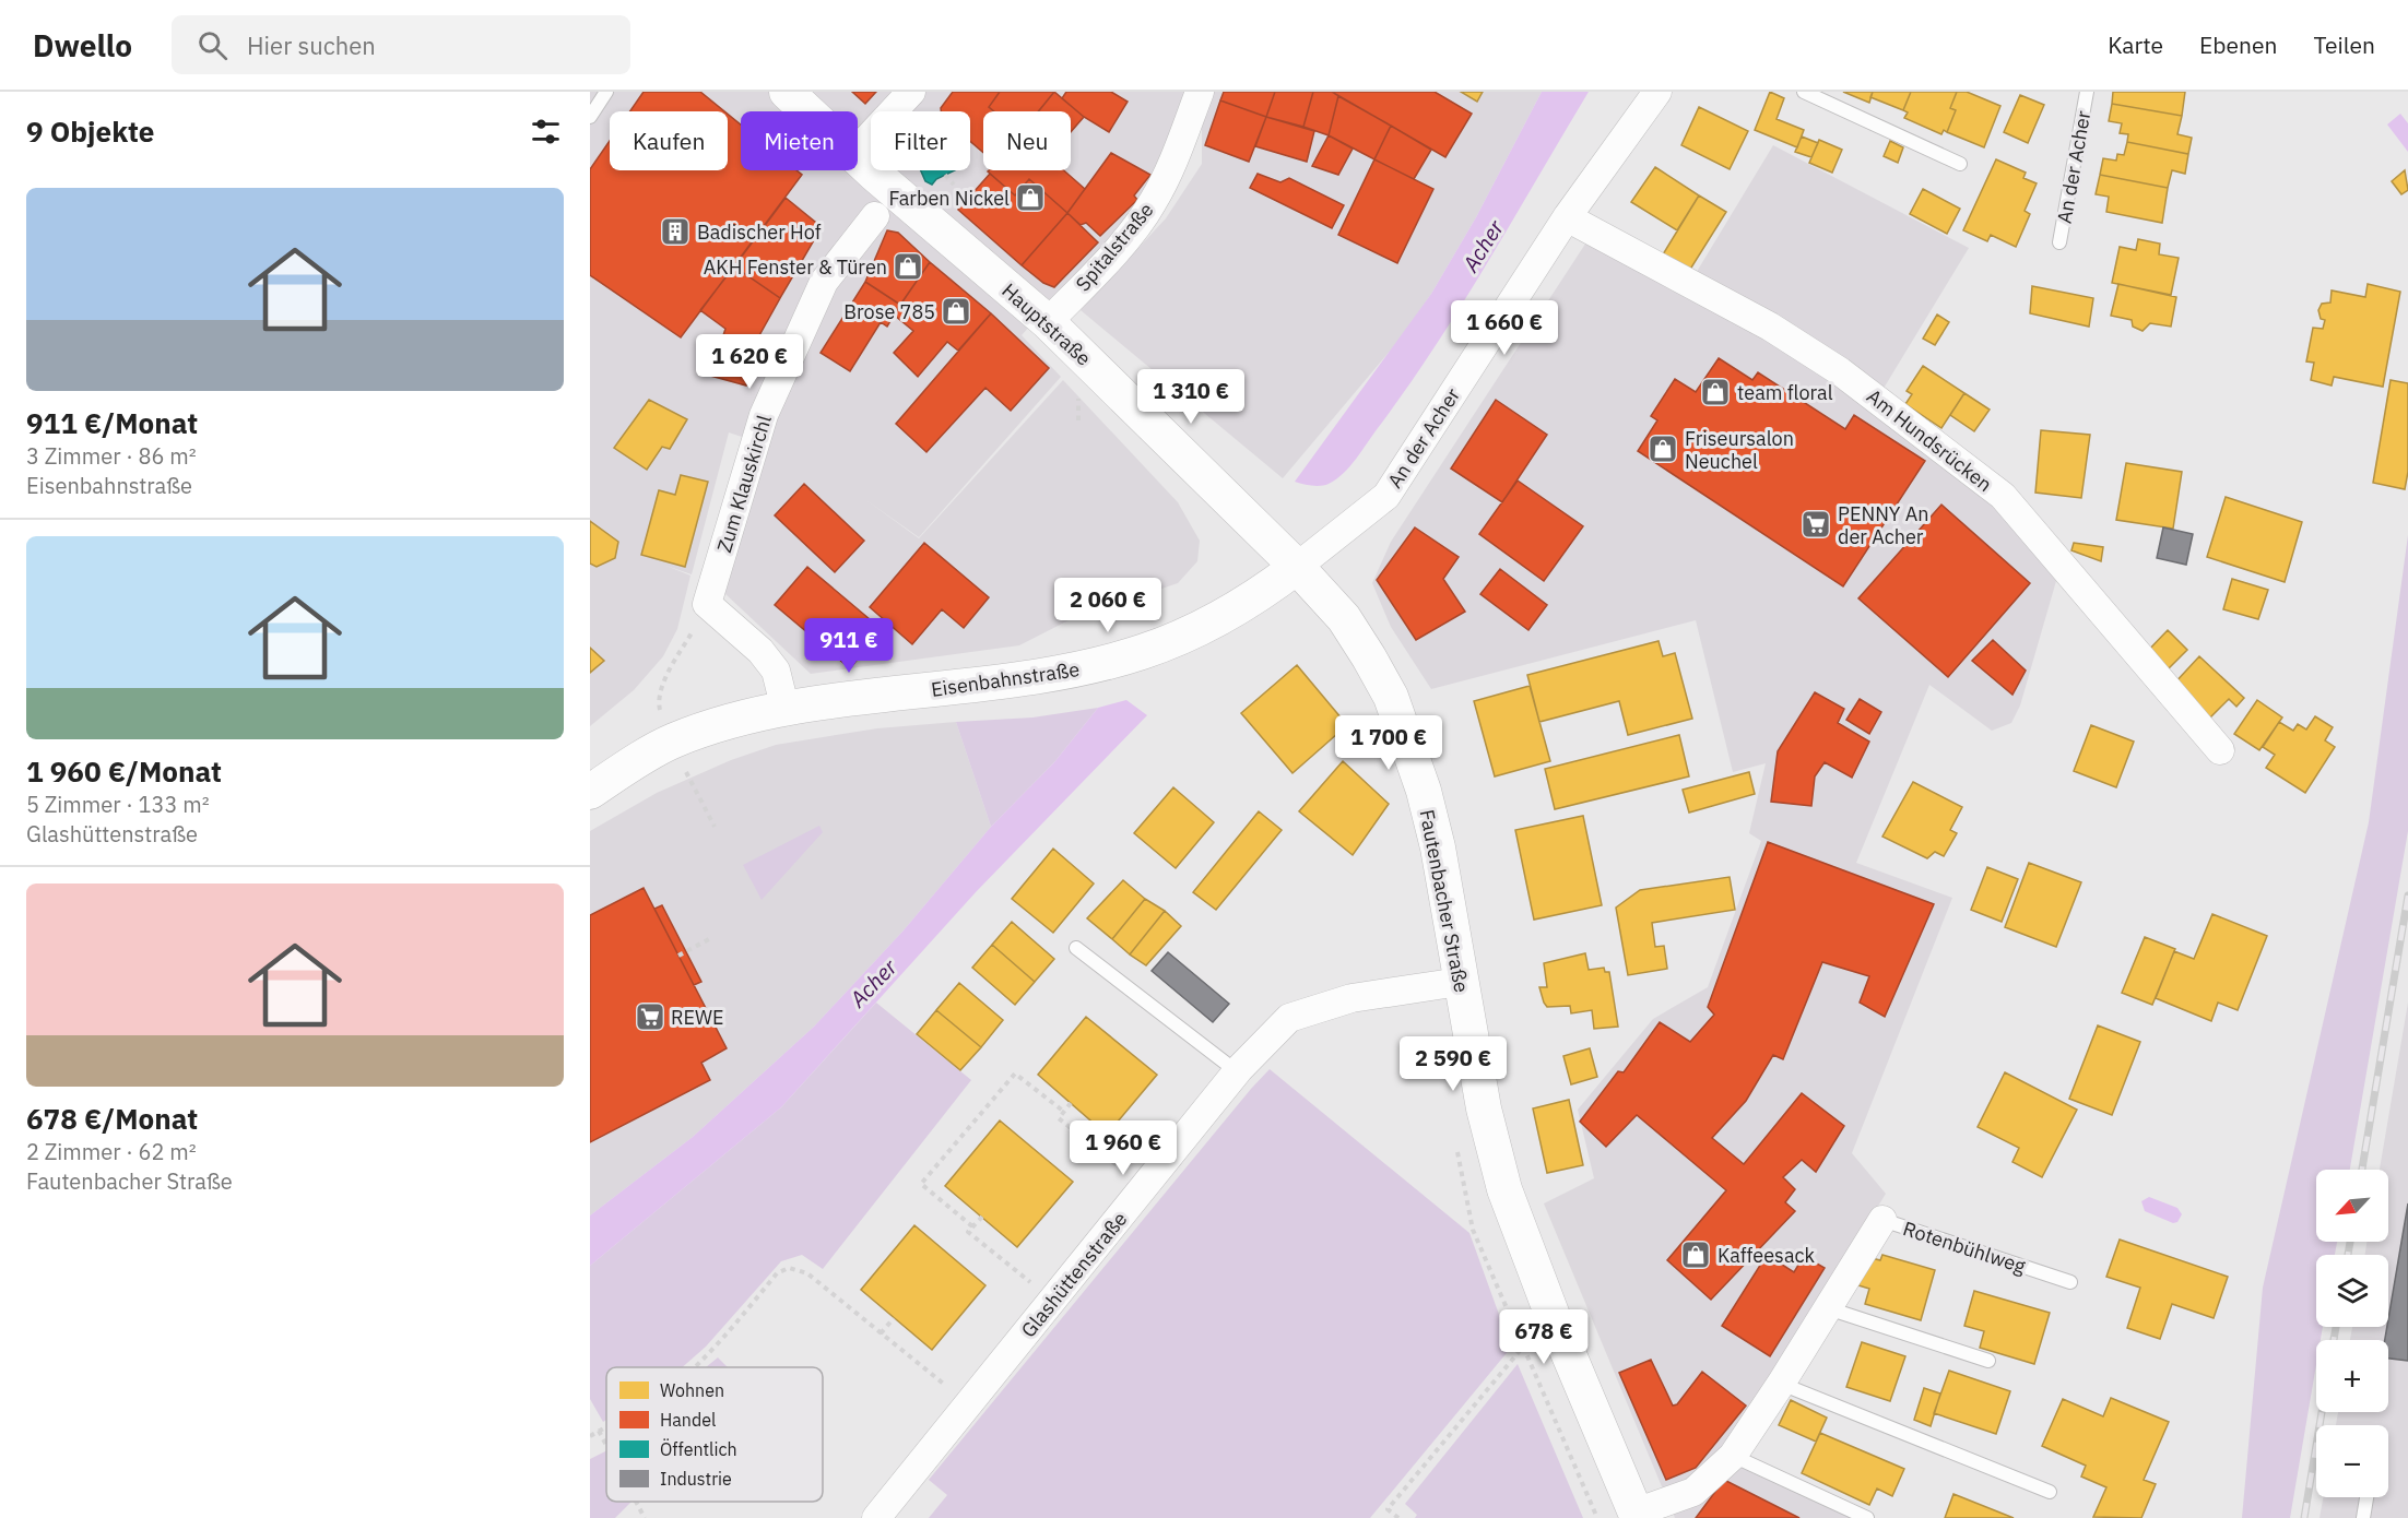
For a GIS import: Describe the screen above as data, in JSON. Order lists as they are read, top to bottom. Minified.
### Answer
{"streets":{"street":["An der Acher","Spitalstraße","Hauptstraße","Am Hundsrücken","Zum Klauskirchl","Eisenbahnstraße","Fautenbacher Straße","Rotenbühlweg","Glashüttenstraße"]},"crossings":[["An der Acher","Hauptstraße"],["An der Acher","Am Hundsrücken"],["An der Acher","Eisenbahnstraße"],["An der Acher","Fautenbacher Straße"],["Spitalstraße","Hauptstraße"],["Hauptstraße","Eisenbahnstraße"],["Hauptstraße","Fautenbacher Straße"],["Eisenbahnstraße","Fautenbacher Straße"],["Fautenbacher Straße","Rotenbühlweg"],["Fautenbacher Straße","Glashüttenstraße"]],"water":["Acher"],"places":{"shop":["Farben Nickel","AKH Fenster & Türen","Brose 785","team floral","Friseursalon Neuchel","Kaffeesack"],"building":["Badischer Hof"],"supermarket":["PENNY An der Acher","REWE"]},"legend":["Wohnen","Handel","Öffentlich","Industrie"],"north":"bottom left","page":{"header":"Dwello","search":"Hier suchen","nav":["Karte","Ebenen","Teilen"],"heading":"9 Objekte","chip":["Kaufen","Mieten","Filter","Neu"],"list":[{"name":"911 €/Monat","note":"3 Zimmer · 86 m² · Eisenbahnstraße"},{"name":"1 960 €/Monat","note":"5 Zimmer · 133 m² · Glashüttenstraße"},{"name":"678 €/Monat","note":"2 Zimmer · 62 m² · Fautenbacher Straße"}],"price":["1 660 €","1 620 €","1 310 €","2 060 €","911 €","1 700 €","2 590 €","1 960 €","678 €"],"map_buttons":["+","−"]}}
